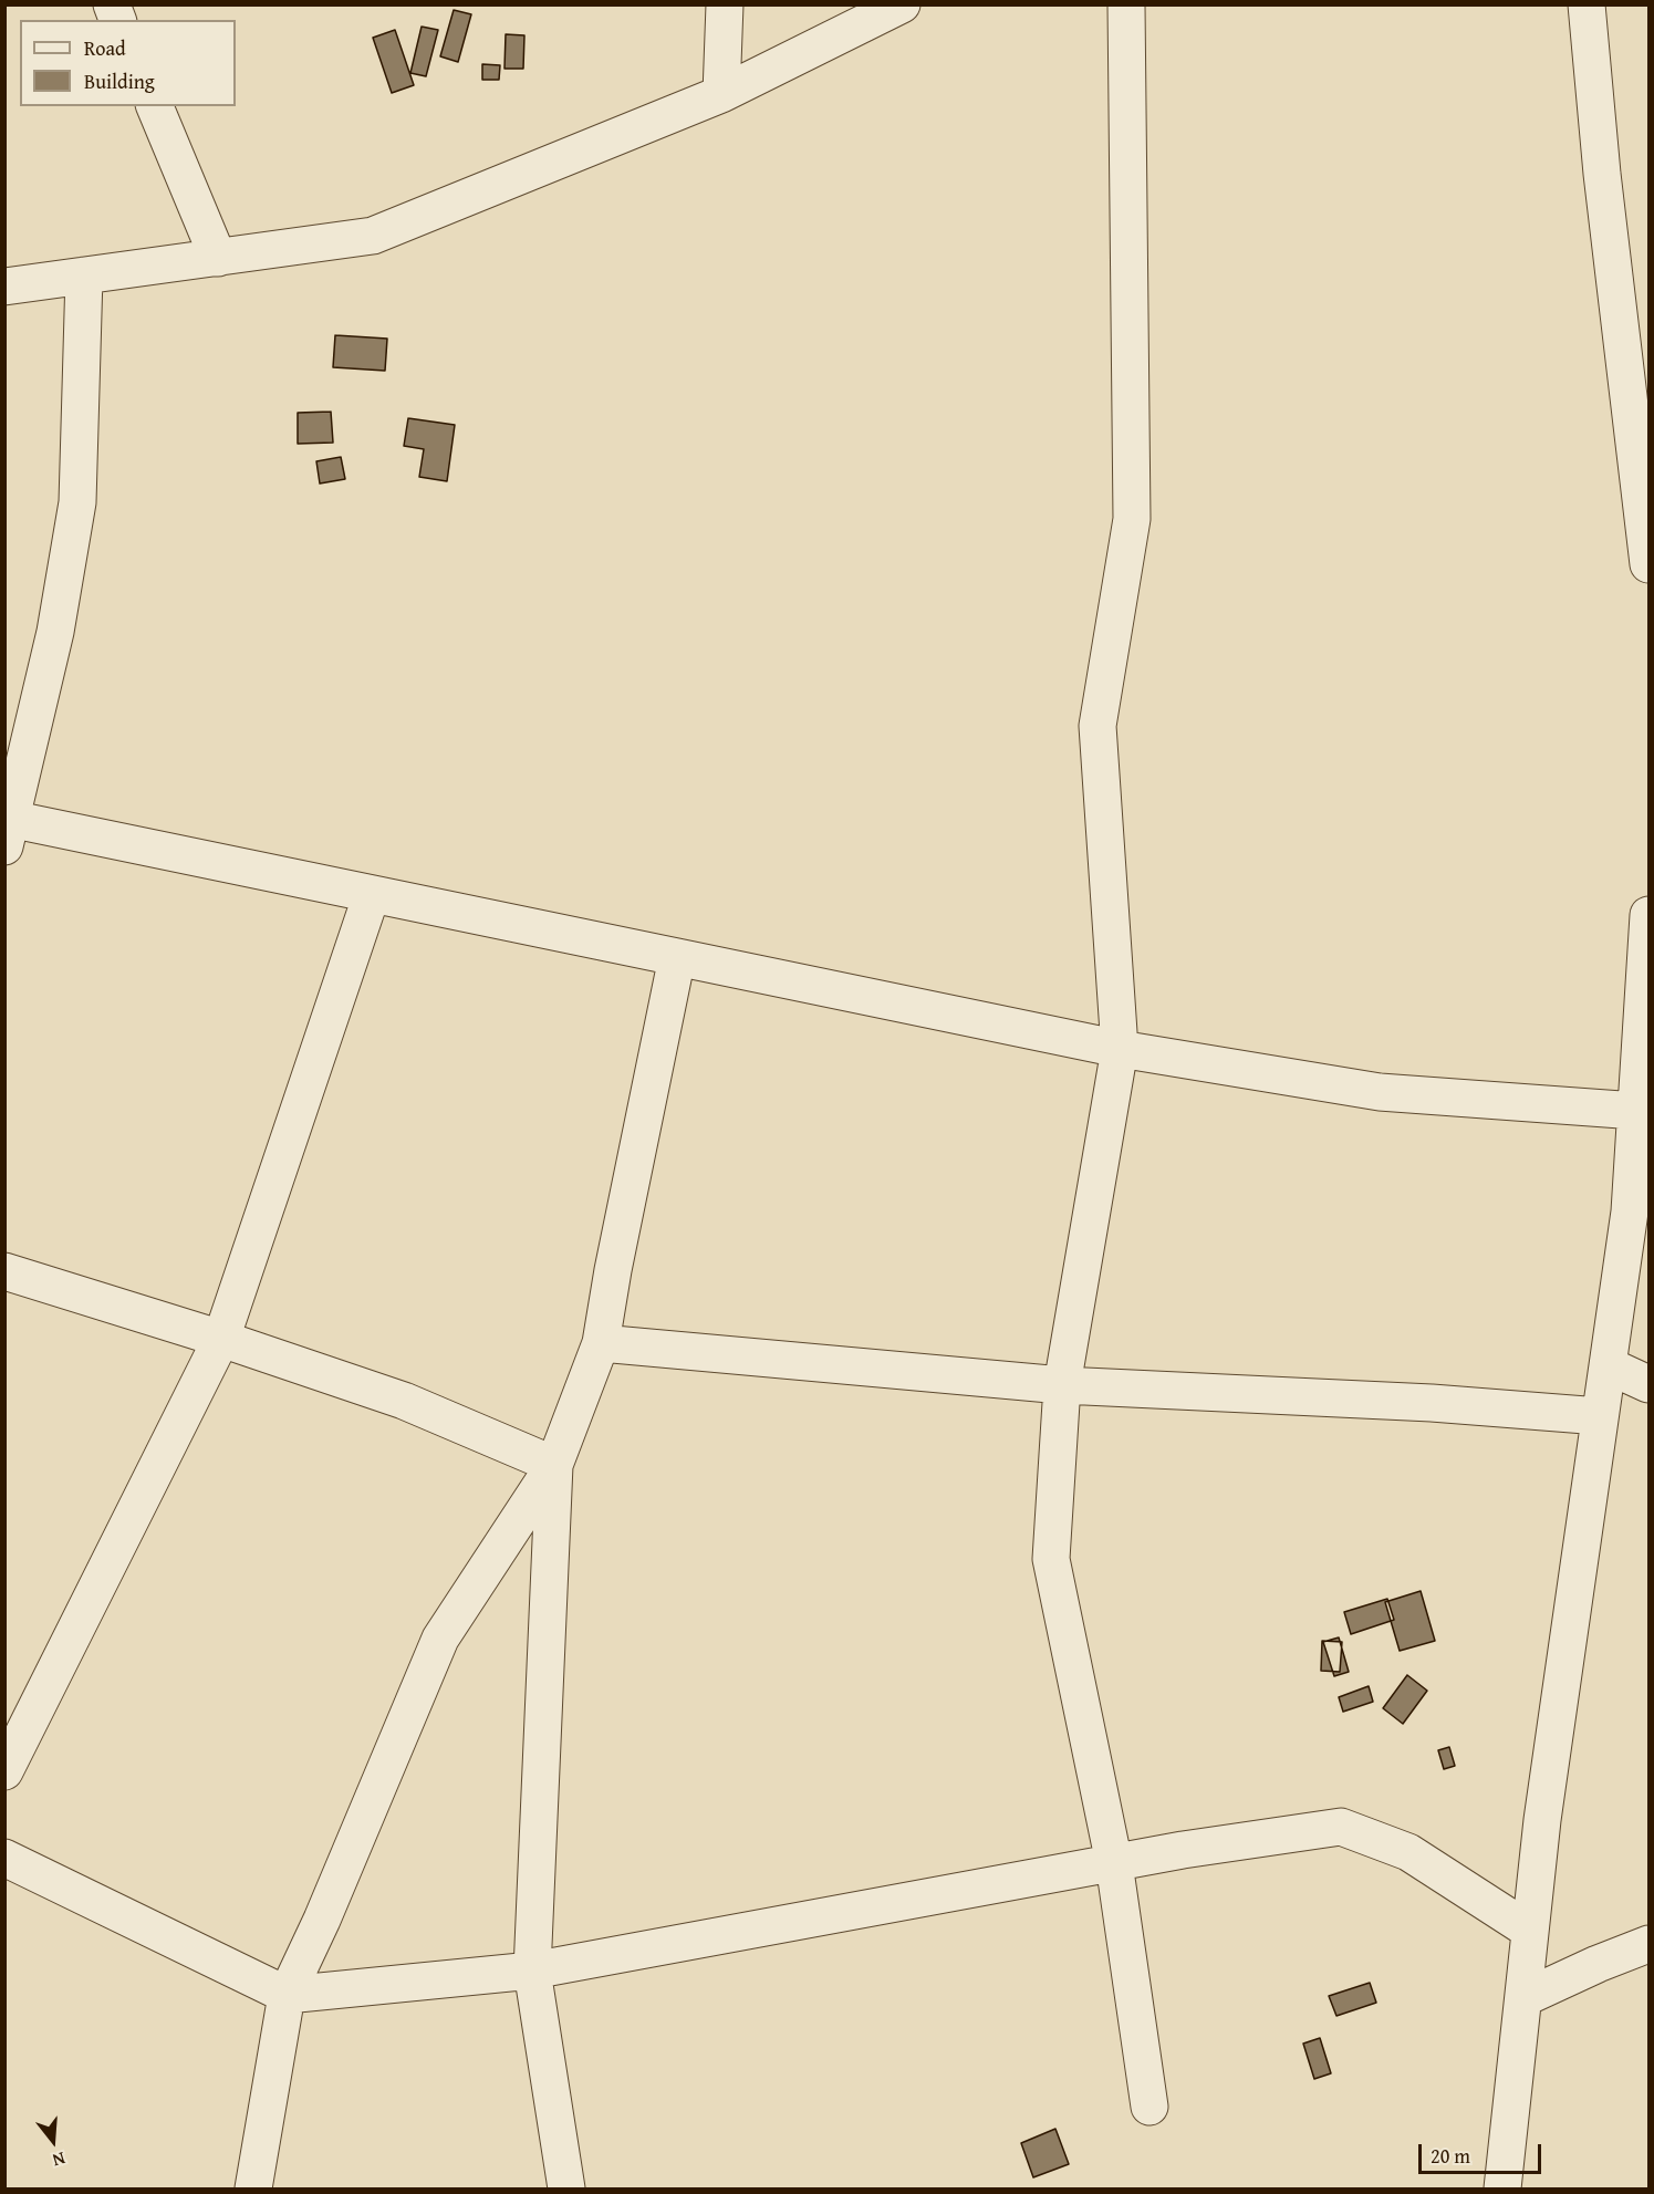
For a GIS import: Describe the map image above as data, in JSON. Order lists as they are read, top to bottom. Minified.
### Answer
{"legend":["Road","Building"],"scale_bar":"20 m","north":"bottom"}
